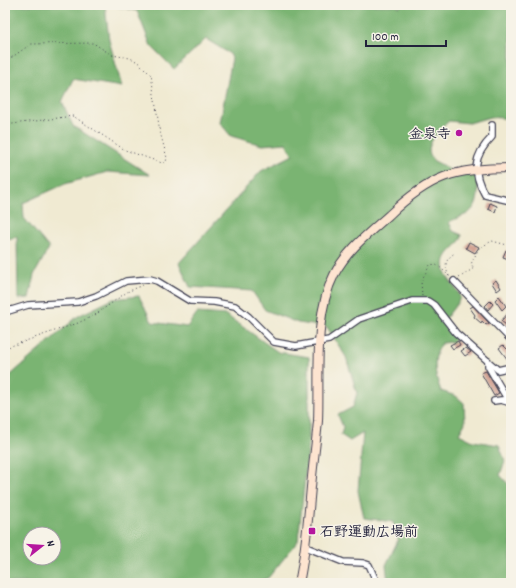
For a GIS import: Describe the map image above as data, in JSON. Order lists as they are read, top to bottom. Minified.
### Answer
{"places":{"other":["金泉寺"],"transit":["石野運動広場前"]},"scale_bar":"100 m","north":"right"}
